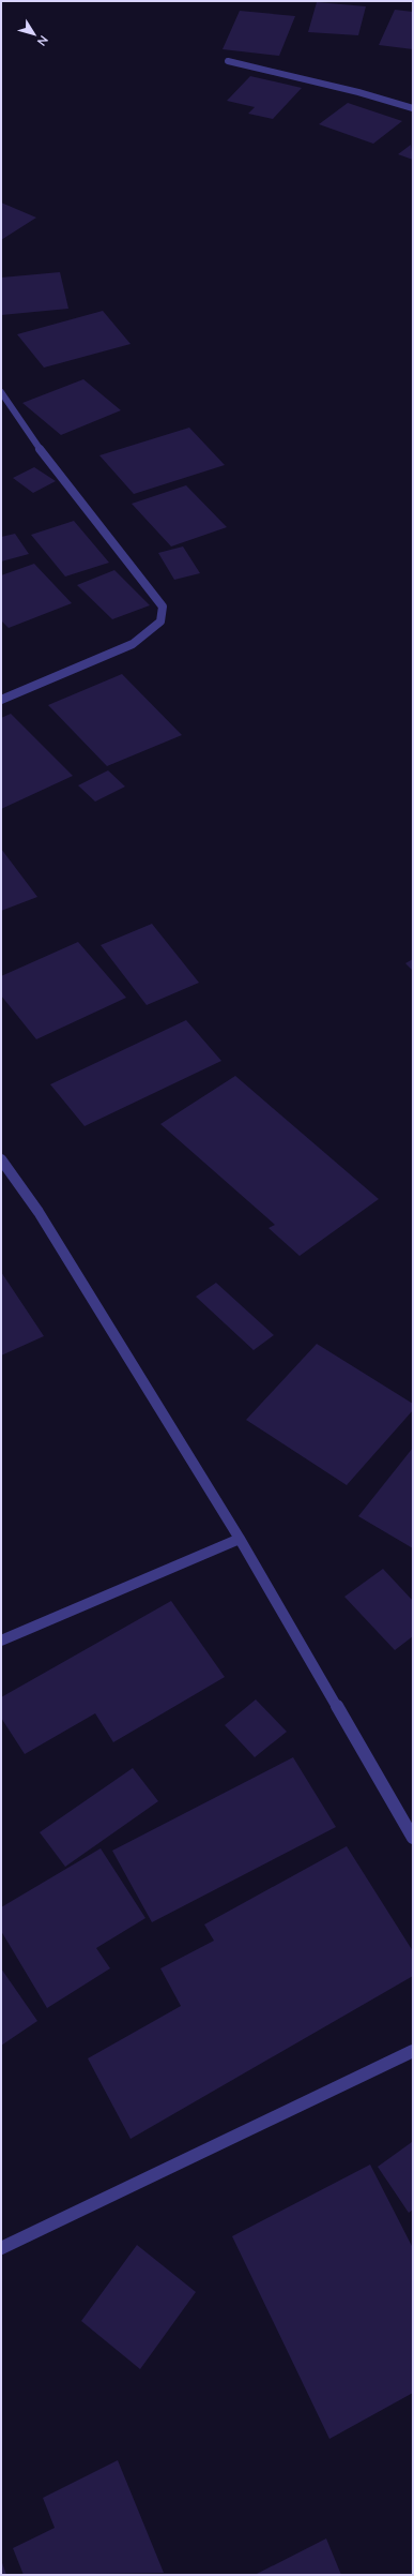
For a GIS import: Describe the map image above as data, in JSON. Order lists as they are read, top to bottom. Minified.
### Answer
{"north":"bottom right"}
